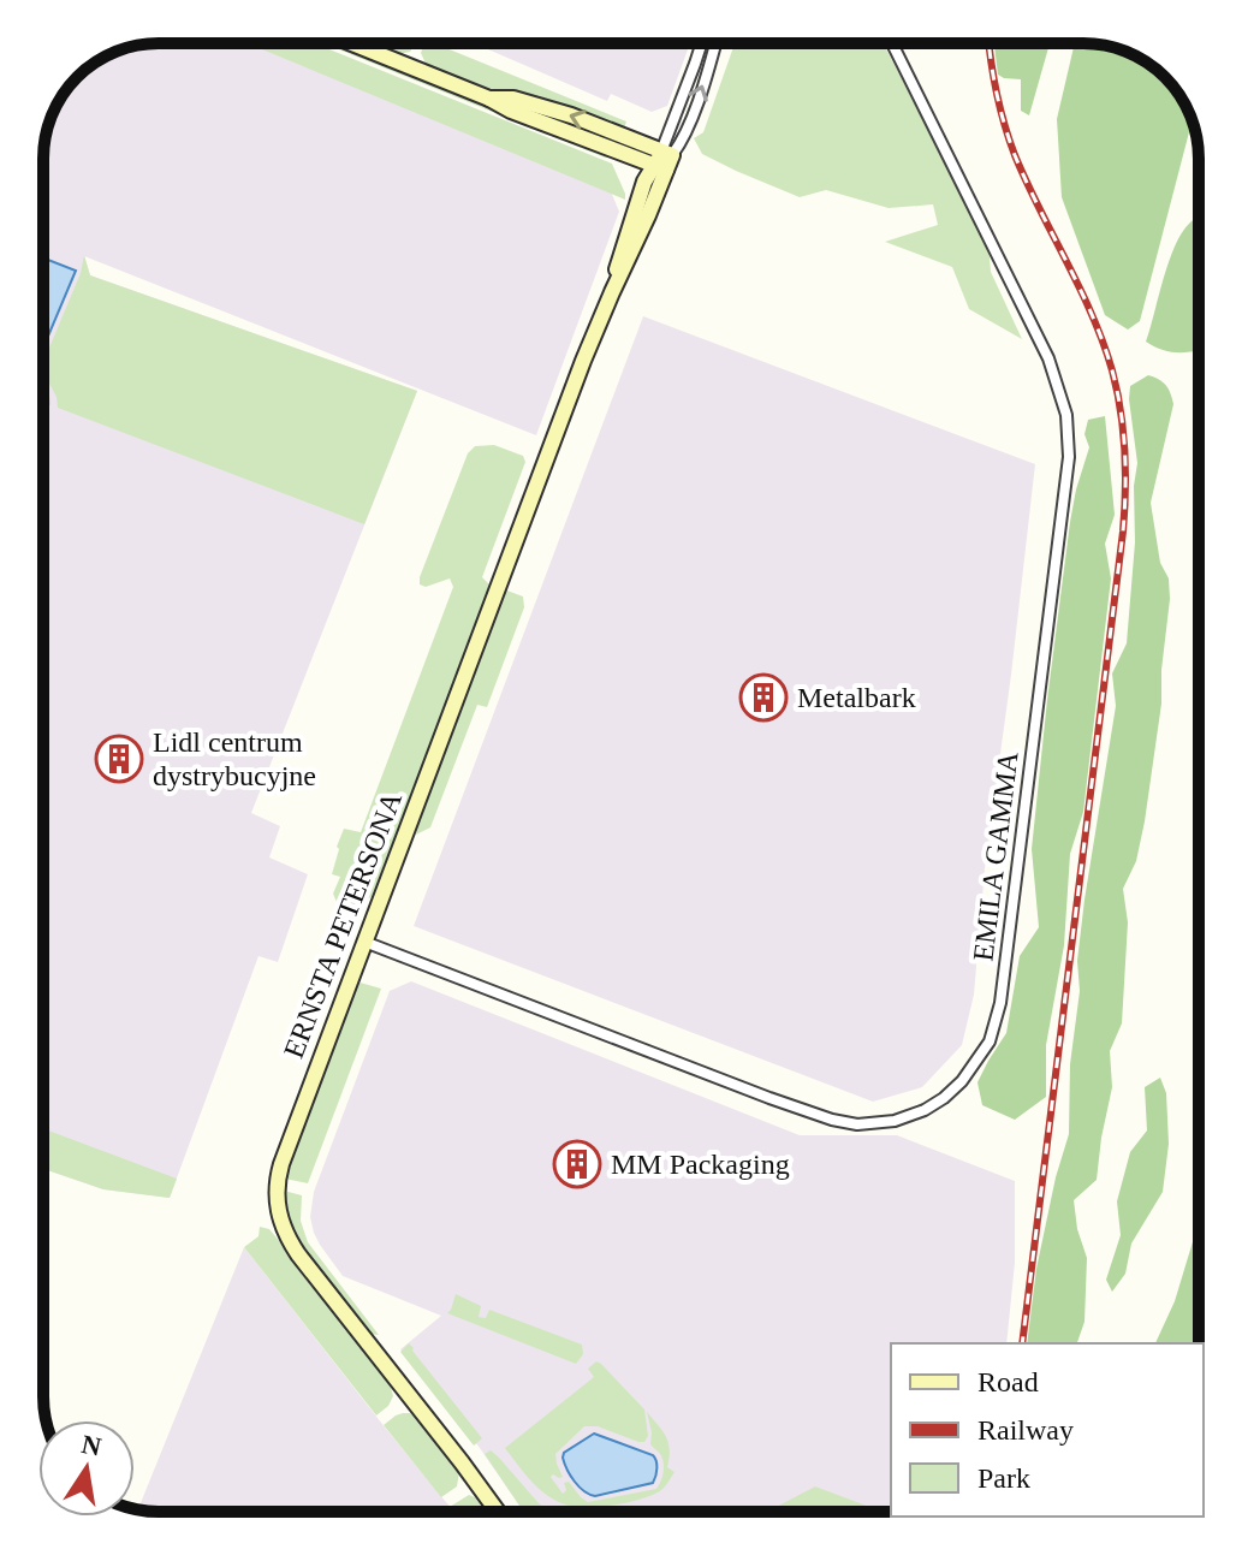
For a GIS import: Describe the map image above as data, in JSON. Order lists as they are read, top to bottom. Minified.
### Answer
{"streets":{"street":["EMILA GAMMA","ERNSTA PETERSONA"]},"crossings":[["EMILA GAMMA","ERNSTA PETERSONA"]],"places":{"building":["Metalbark","Lidl centrum dystrybucyjne","MM Packaging"]},"legend":["Road","Railway","Park"],"north":"top"}
